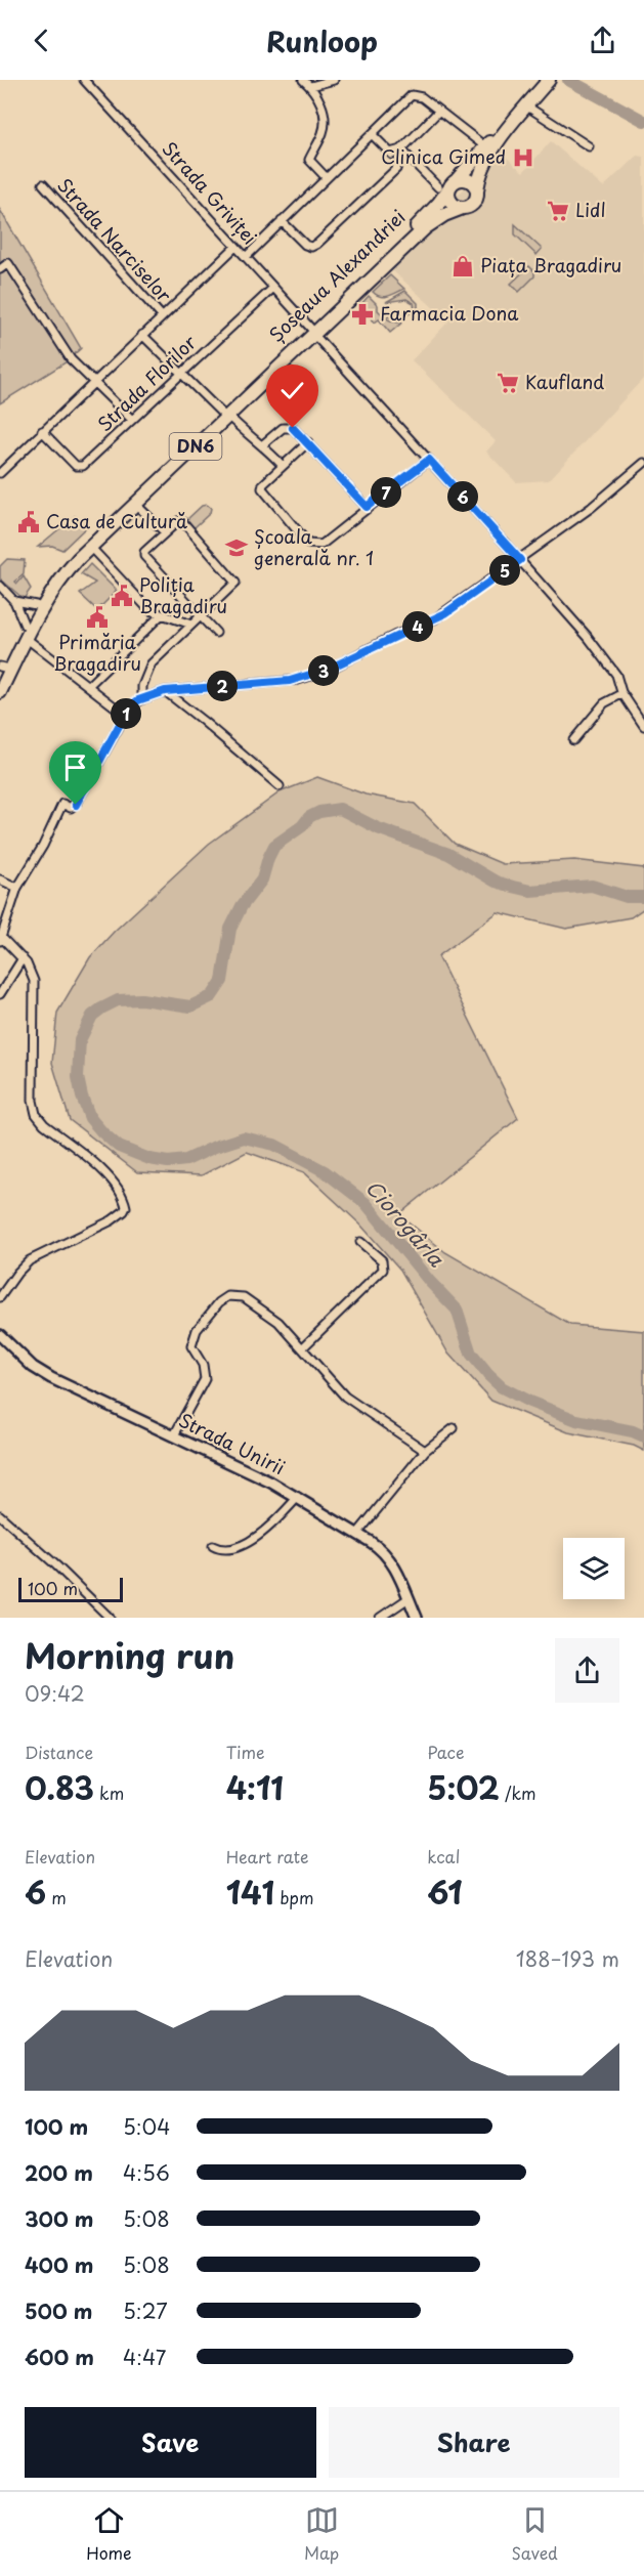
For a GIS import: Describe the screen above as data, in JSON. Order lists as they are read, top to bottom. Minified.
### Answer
{"streets":{"highway":["Șoseaua Alexandriei","DN6"],"main road":["Strada Unirii"],"street":["Strada Griviței","Strada Narciselor","Strada Florilor"]},"crossings":[["Strada Griviței","Șoseaua Alexandriei"],["Strada Griviței","Strada Florilor"],["Strada Narciselor","Strada Florilor"]],"water":["Ciorogârla"],"places":{"hospital":["Clinica Gimed"],"supermarket":["Lidl","Kaufland"],"shop":["Piața Bragadiru"],"pharmacy":["Farmacia Dona"],"public building":["Casa de Cultură","Poliția Bragadiru","Primăria Bragadiru"],"school or university":["Școala generală nr. 1"]},"scale_bar":"100 m","page":{"header":"Runloop","pins":["7","6","5","4","3","2","1"],"scale":"100 m","heading":["Morning run","09:42"],"stats":[["Distance","0.83 km"],["Time","4:11"],["Pace","5:02 /km"],["Elevation","6 m"],["Heart rate","141 bpm"],["kcal","61"]],"chart":["Elevation","188–193 m"],"list":[{"name":"100 m","note":"5:04"},{"name":"200 m","note":"4:56"},{"name":"300 m","note":"5:08"},{"name":"400 m","note":"5:08"},{"name":"500 m","note":"5:27"},{"name":"600 m","note":"4:47"}],"buttons":["Save","Share"],"tabs":["Home","Map","Saved"]}}
